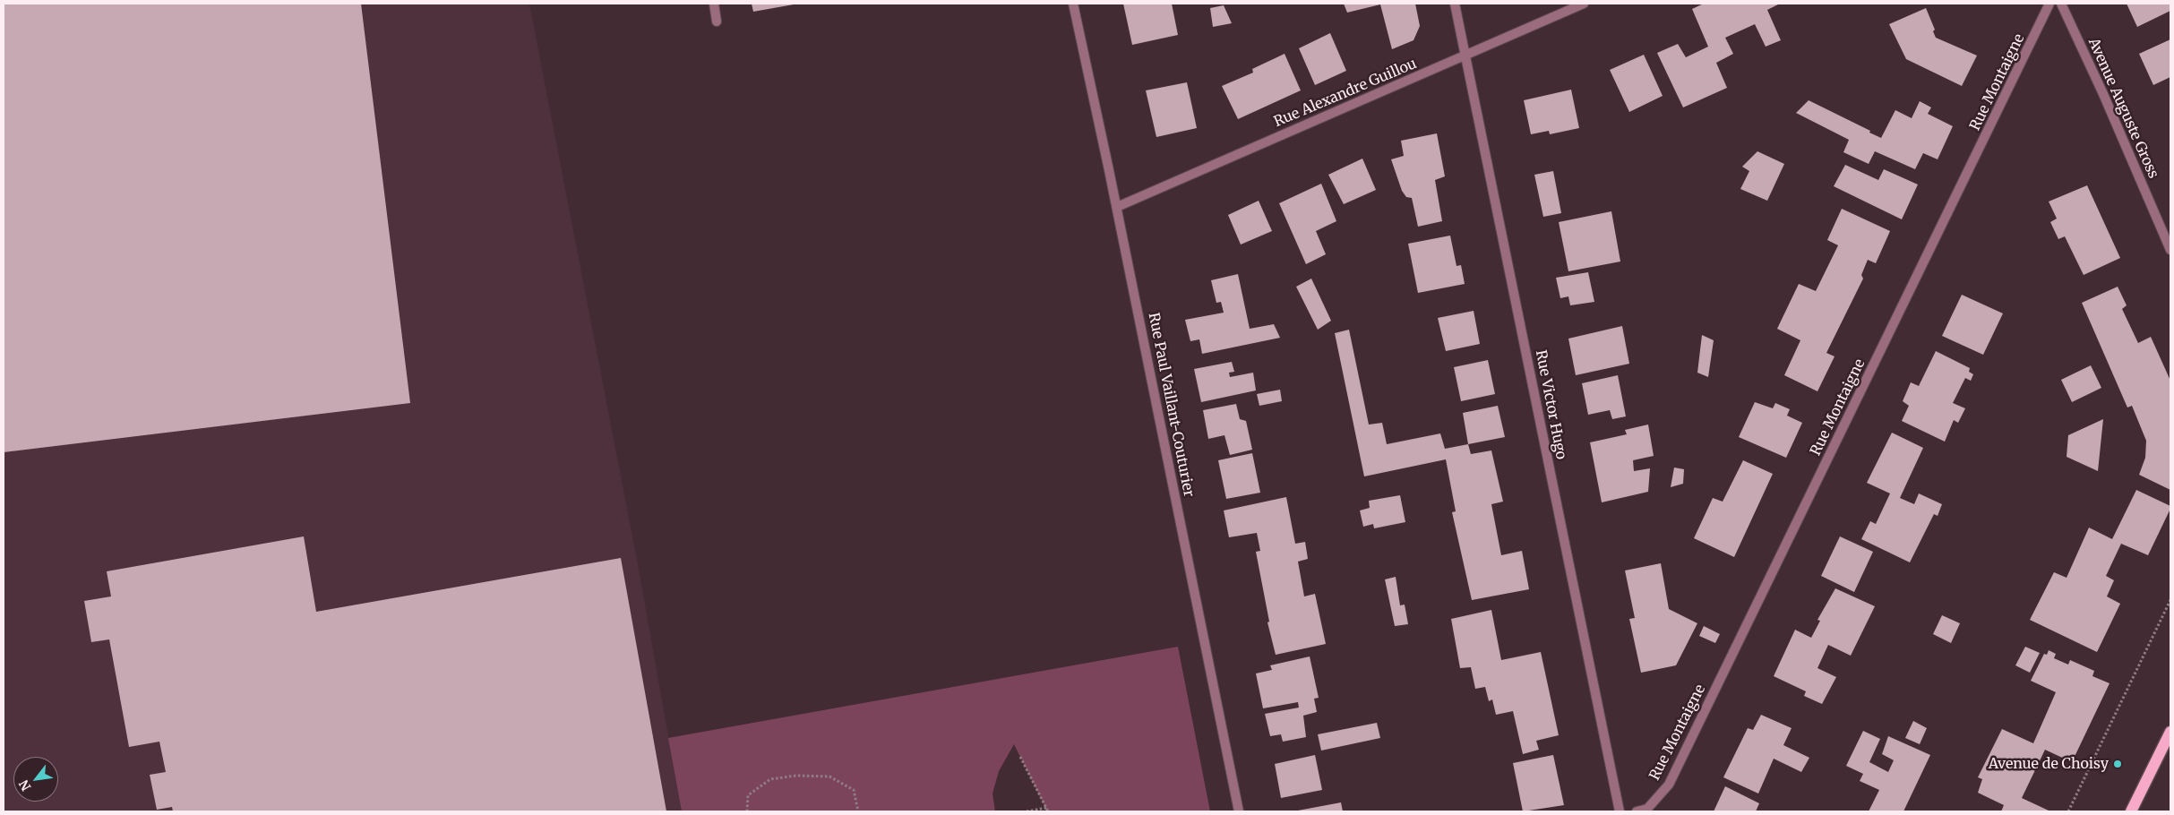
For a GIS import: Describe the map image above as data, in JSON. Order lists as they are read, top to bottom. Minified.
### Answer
{"streets":{"street":["Rue Montaigne","Rue Alexandre Guillou","Avenue Auguste Gross","Rue Paul Vaillant-Couturier","Rue Victor Hugo"]},"crossings":[["Rue Alexandre Guillou","Rue Paul Vaillant-Couturier"],["Rue Alexandre Guillou","Rue Victor Hugo"]],"places":["Avenue de Choisy"],"north":"bottom left"}
